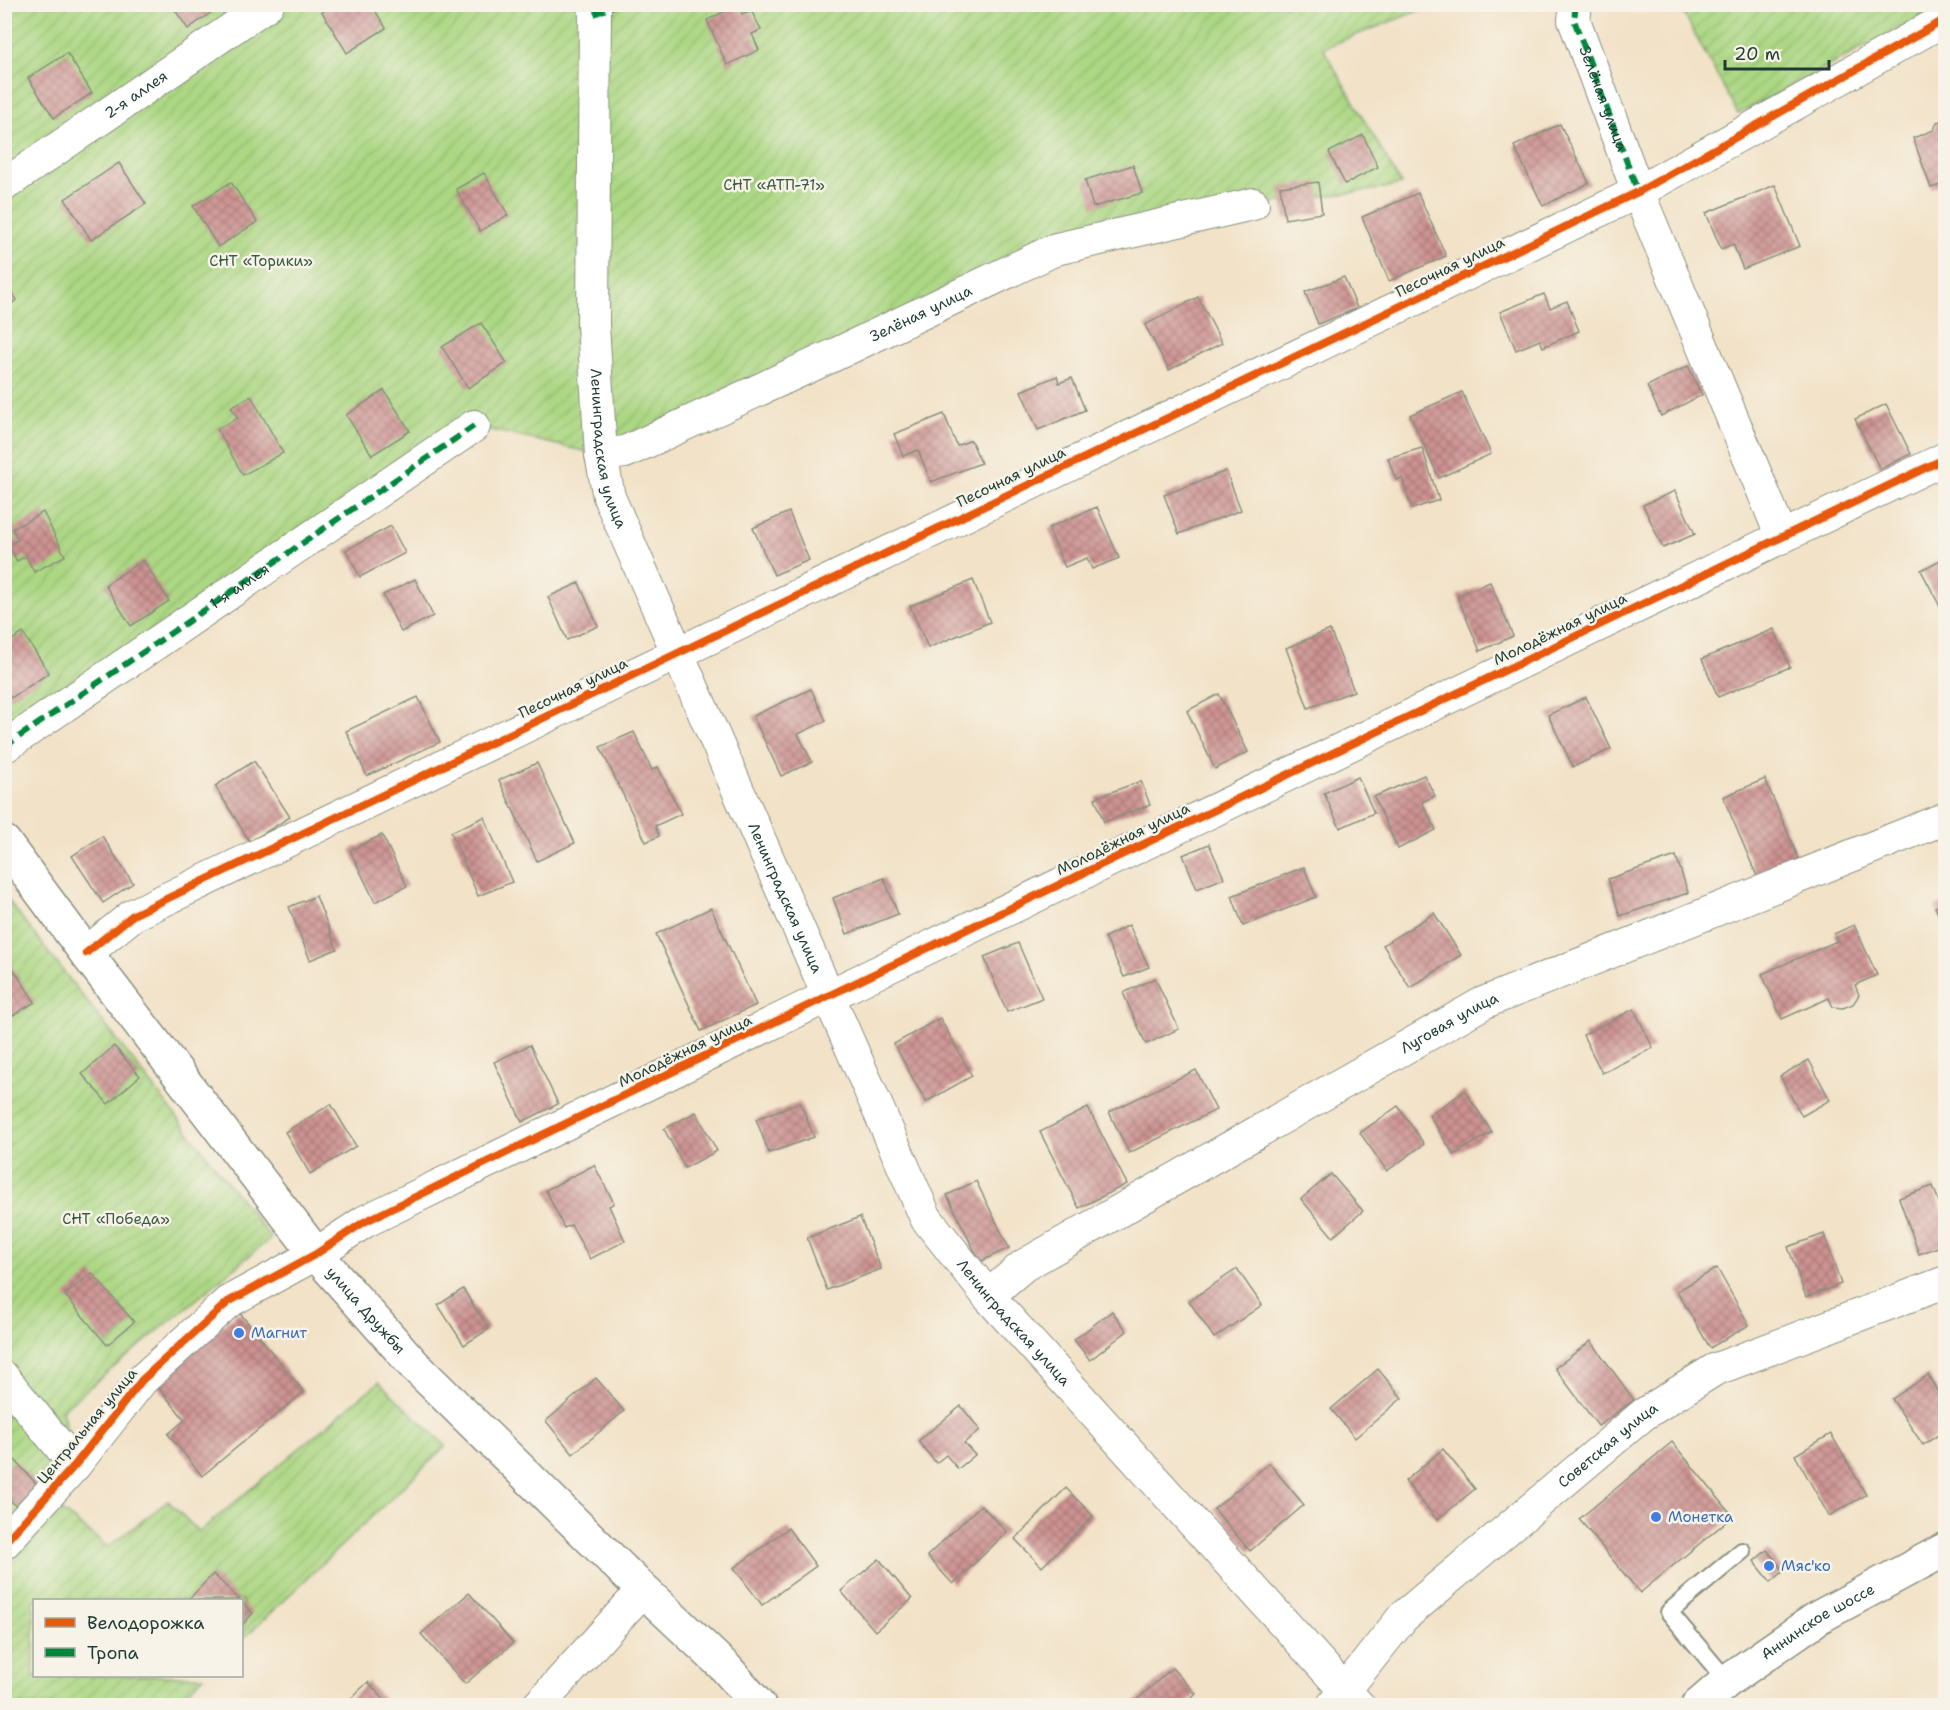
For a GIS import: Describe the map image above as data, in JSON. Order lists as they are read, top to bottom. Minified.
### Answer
{"streets":{"street":["2-я аллея","Зелёная улица","Песочная улица","Ленинградская улица","1-я аллея","Молодёжная улица","Луговая улица","улица Дружбы","Центральная улица","Советская улица","Аннинское шоссе"]},"crossings":[["Зелёная улица","Песочная улица"],["Зелёная улица","Ленинградская улица"],["Зелёная улица","Молодёжная улица"],["Песочная улица","Ленинградская улица"],["Песочная улица","улица Дружбы"],["Ленинградская улица","Молодёжная улица"],["Ленинградская улица","Луговая улица"],["Ленинградская улица","Советская улица"],["Молодёжная улица","улица Дружбы"],["Молодёжная улица","Центральная улица"],["улица Дружбы","Центральная улица"]],"parks":["СНТ «АТП-71»","СНТ «Торики»","СНТ «Победа»"],"places":["Магнит","Монетка","Мяс'ко"],"legend":["Велодорожка","Тропа"],"scale_bar":"20 m"}
